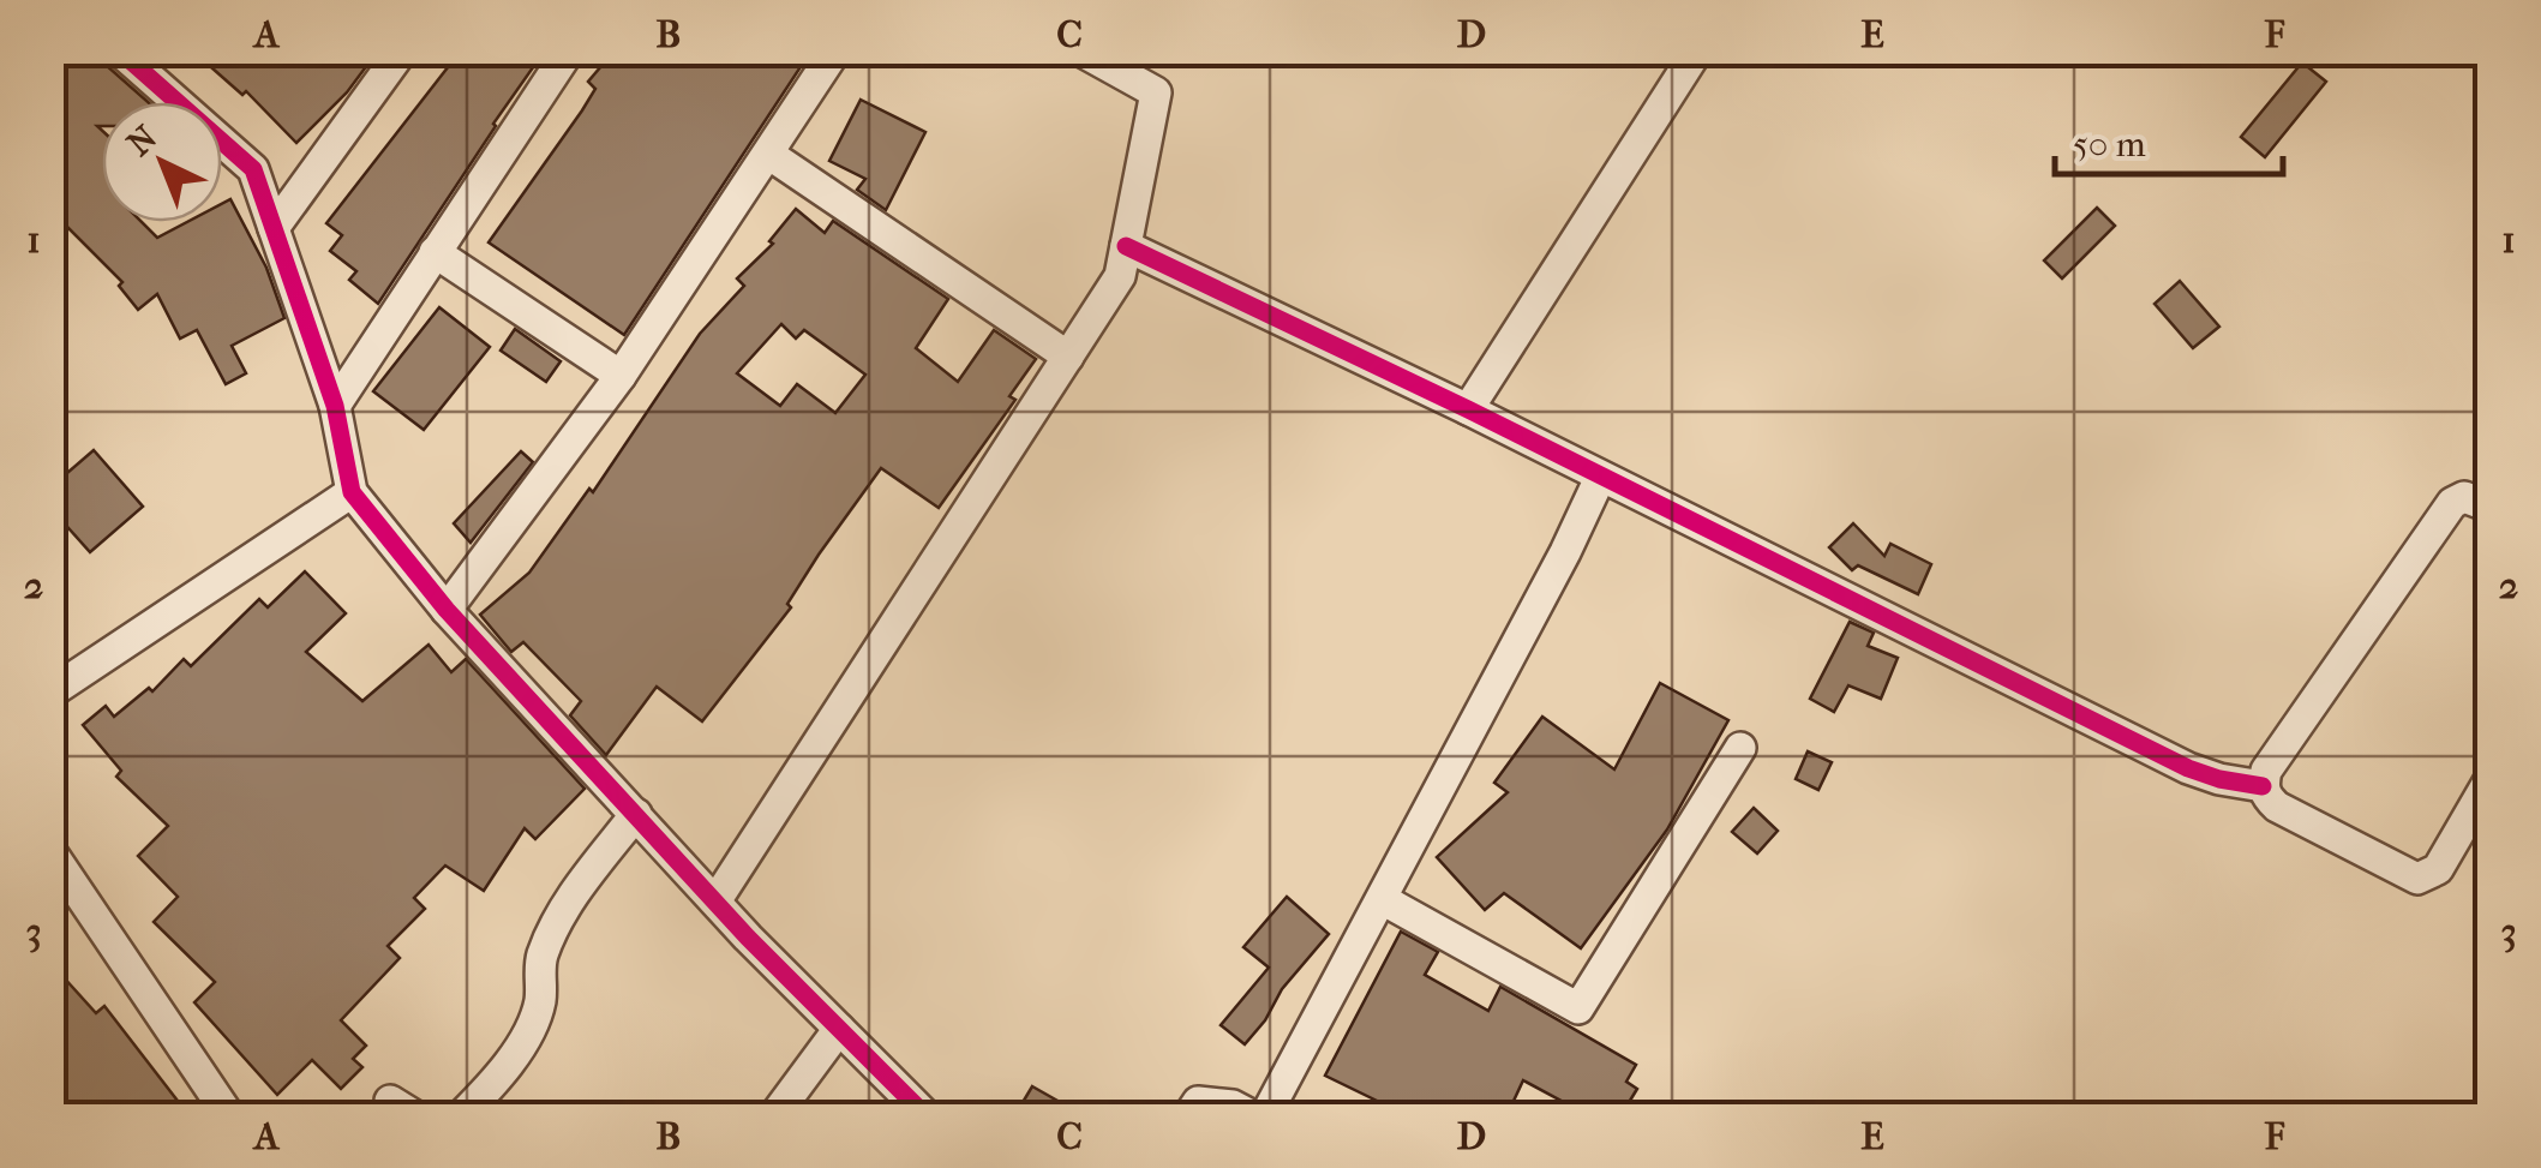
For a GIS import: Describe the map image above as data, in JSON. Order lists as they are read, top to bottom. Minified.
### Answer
{"scale_bar":"50 m","north":"top left","grid":{"columns":["A","B","C","D","E","F"],"rows":["1","2","3"]}}
